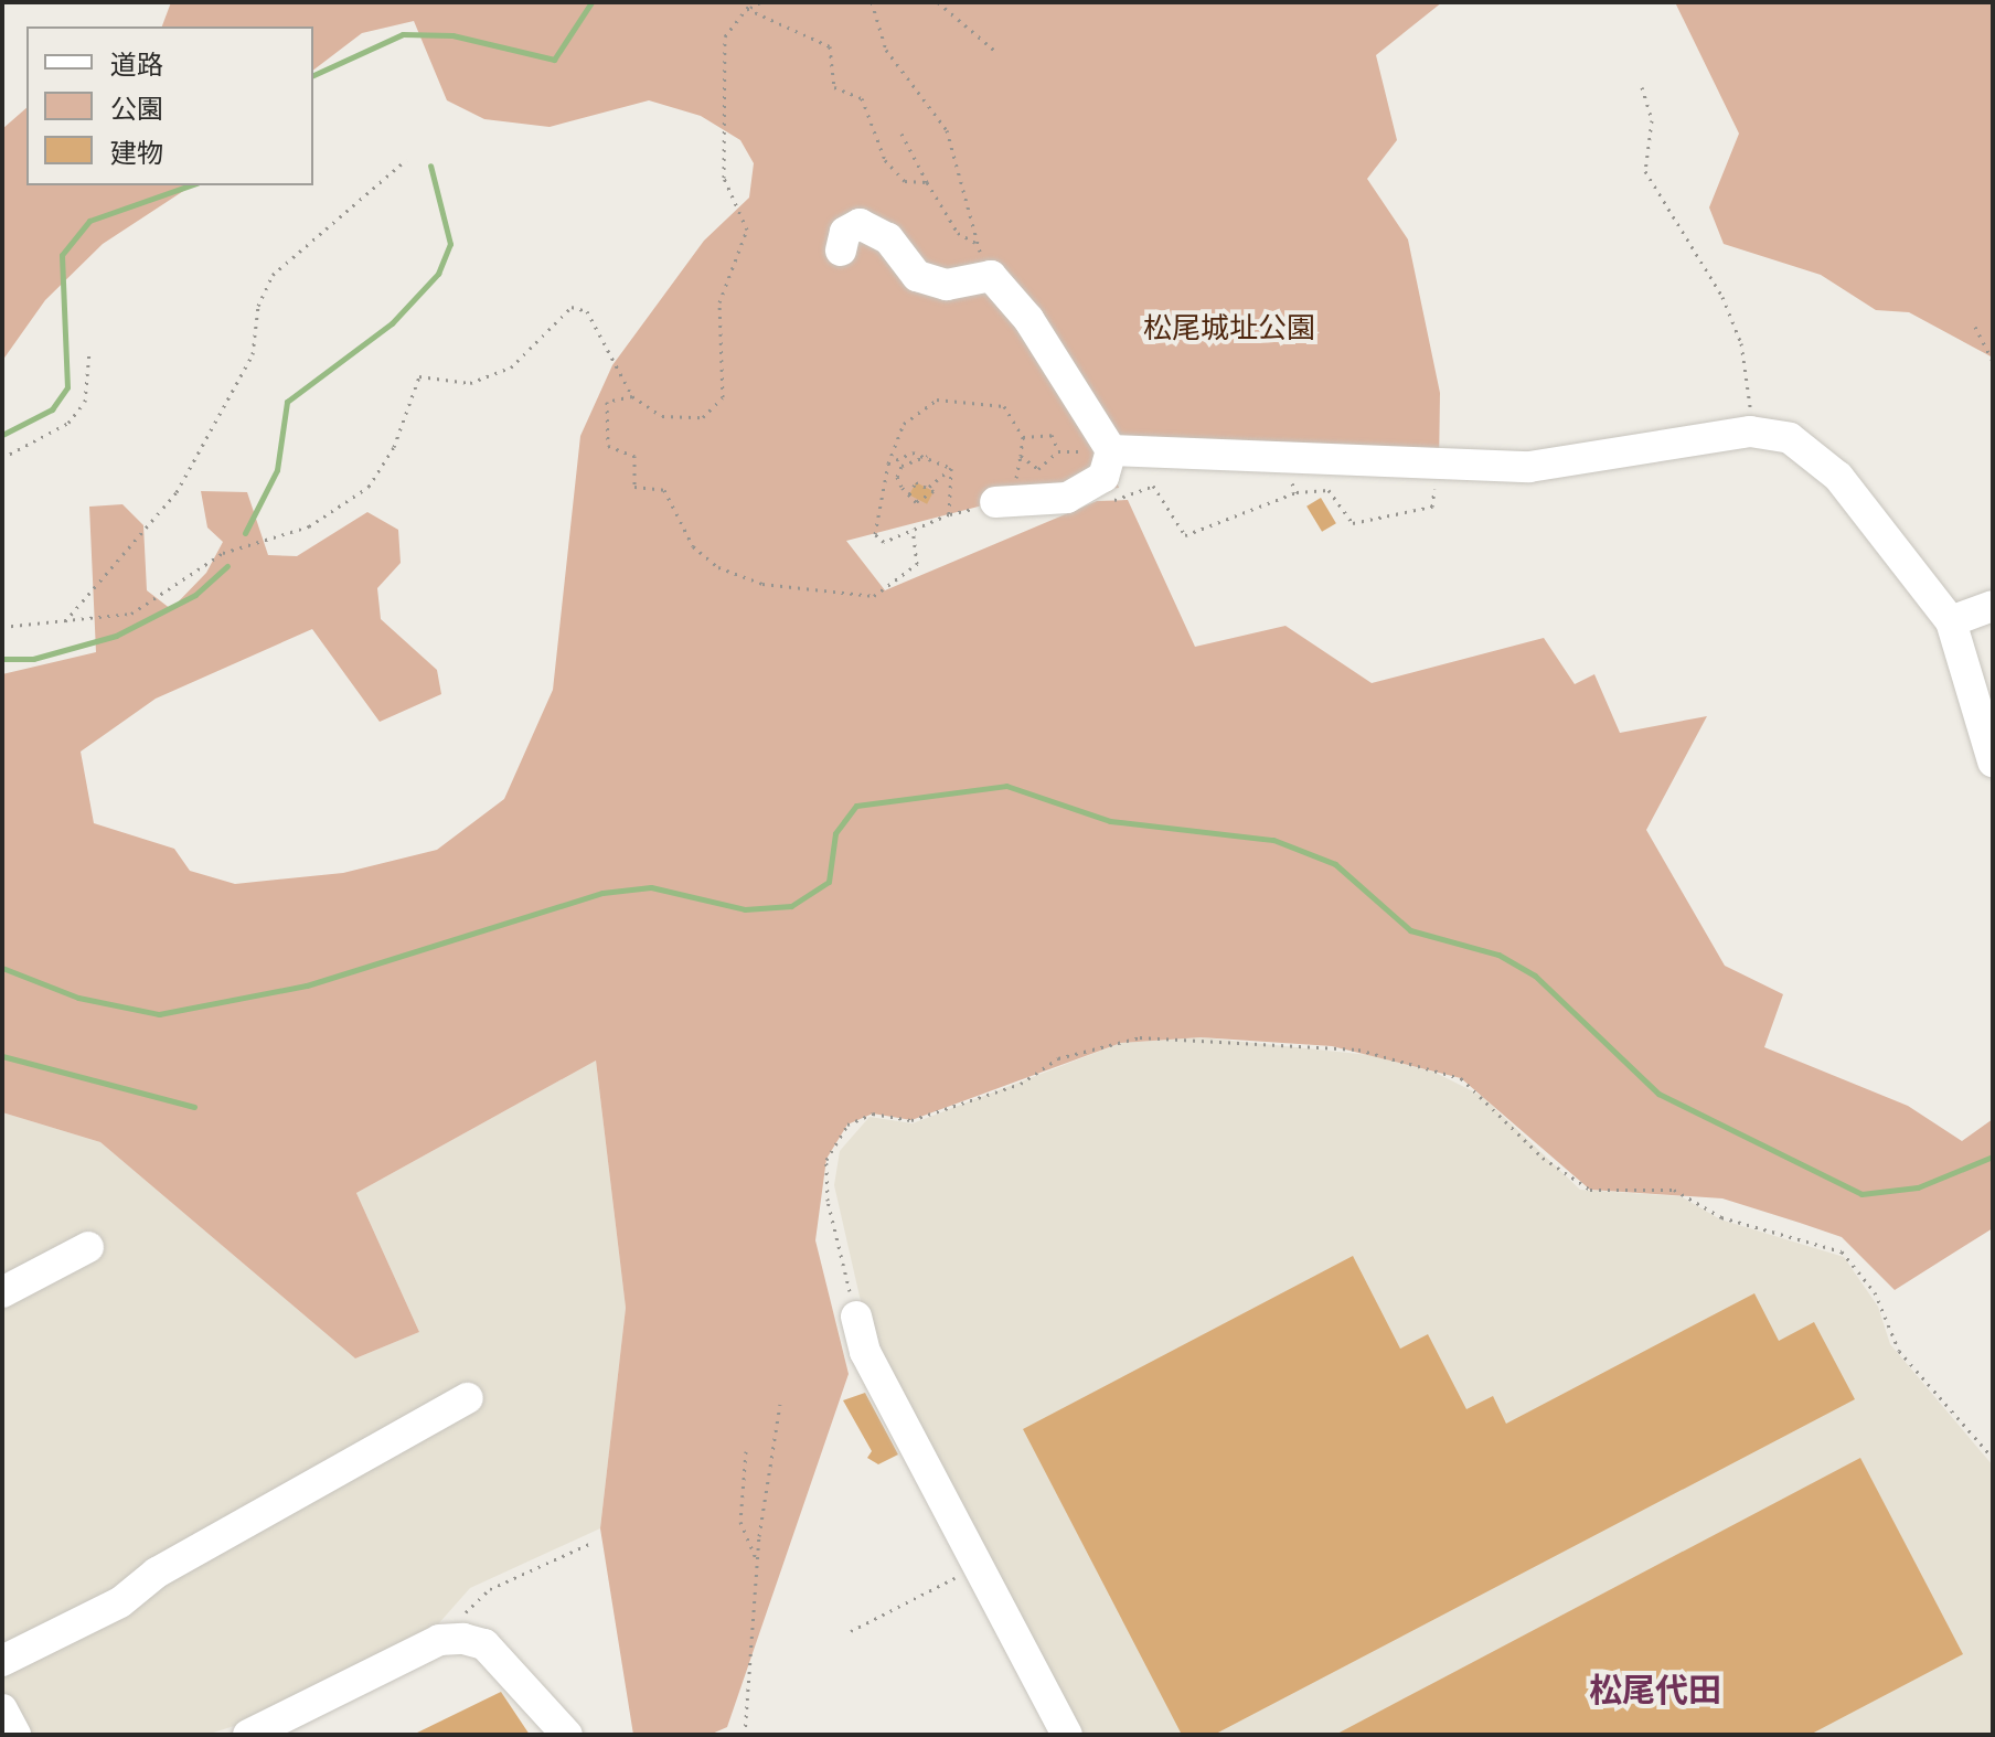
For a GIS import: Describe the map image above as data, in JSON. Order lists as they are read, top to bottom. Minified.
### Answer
{"districts":["松尾代田"],"parks":["松尾城址公園"],"legend":["道路","公園","建物"]}
